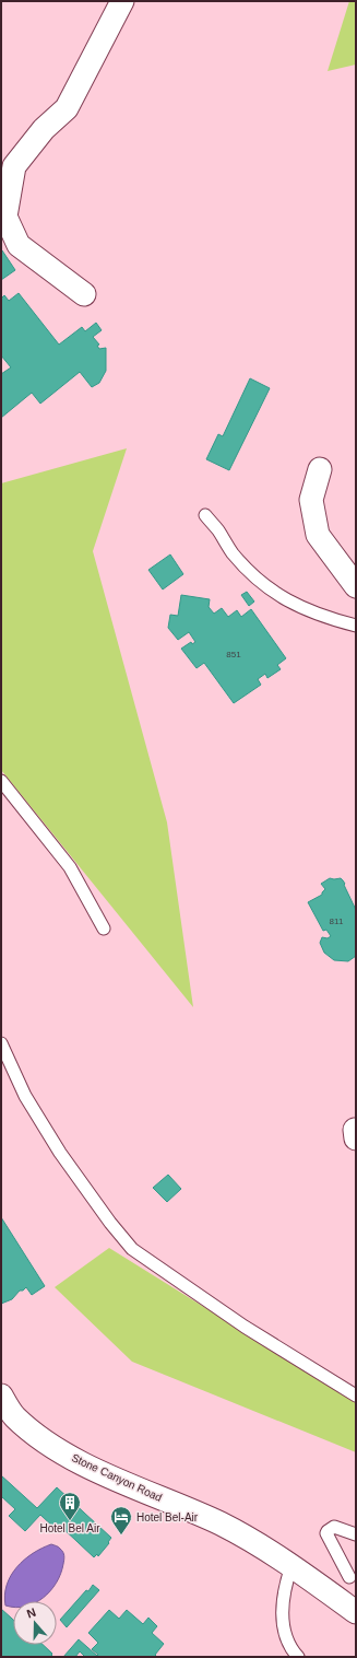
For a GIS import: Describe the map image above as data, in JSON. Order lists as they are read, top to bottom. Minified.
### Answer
{"streets":{"street":["Stone Canyon Road"]},"places":{"building":["Hotel Bel Air"],"hotel":["Hotel Bel-Air"]},"house_numbers":["851","811"],"north":"top"}
